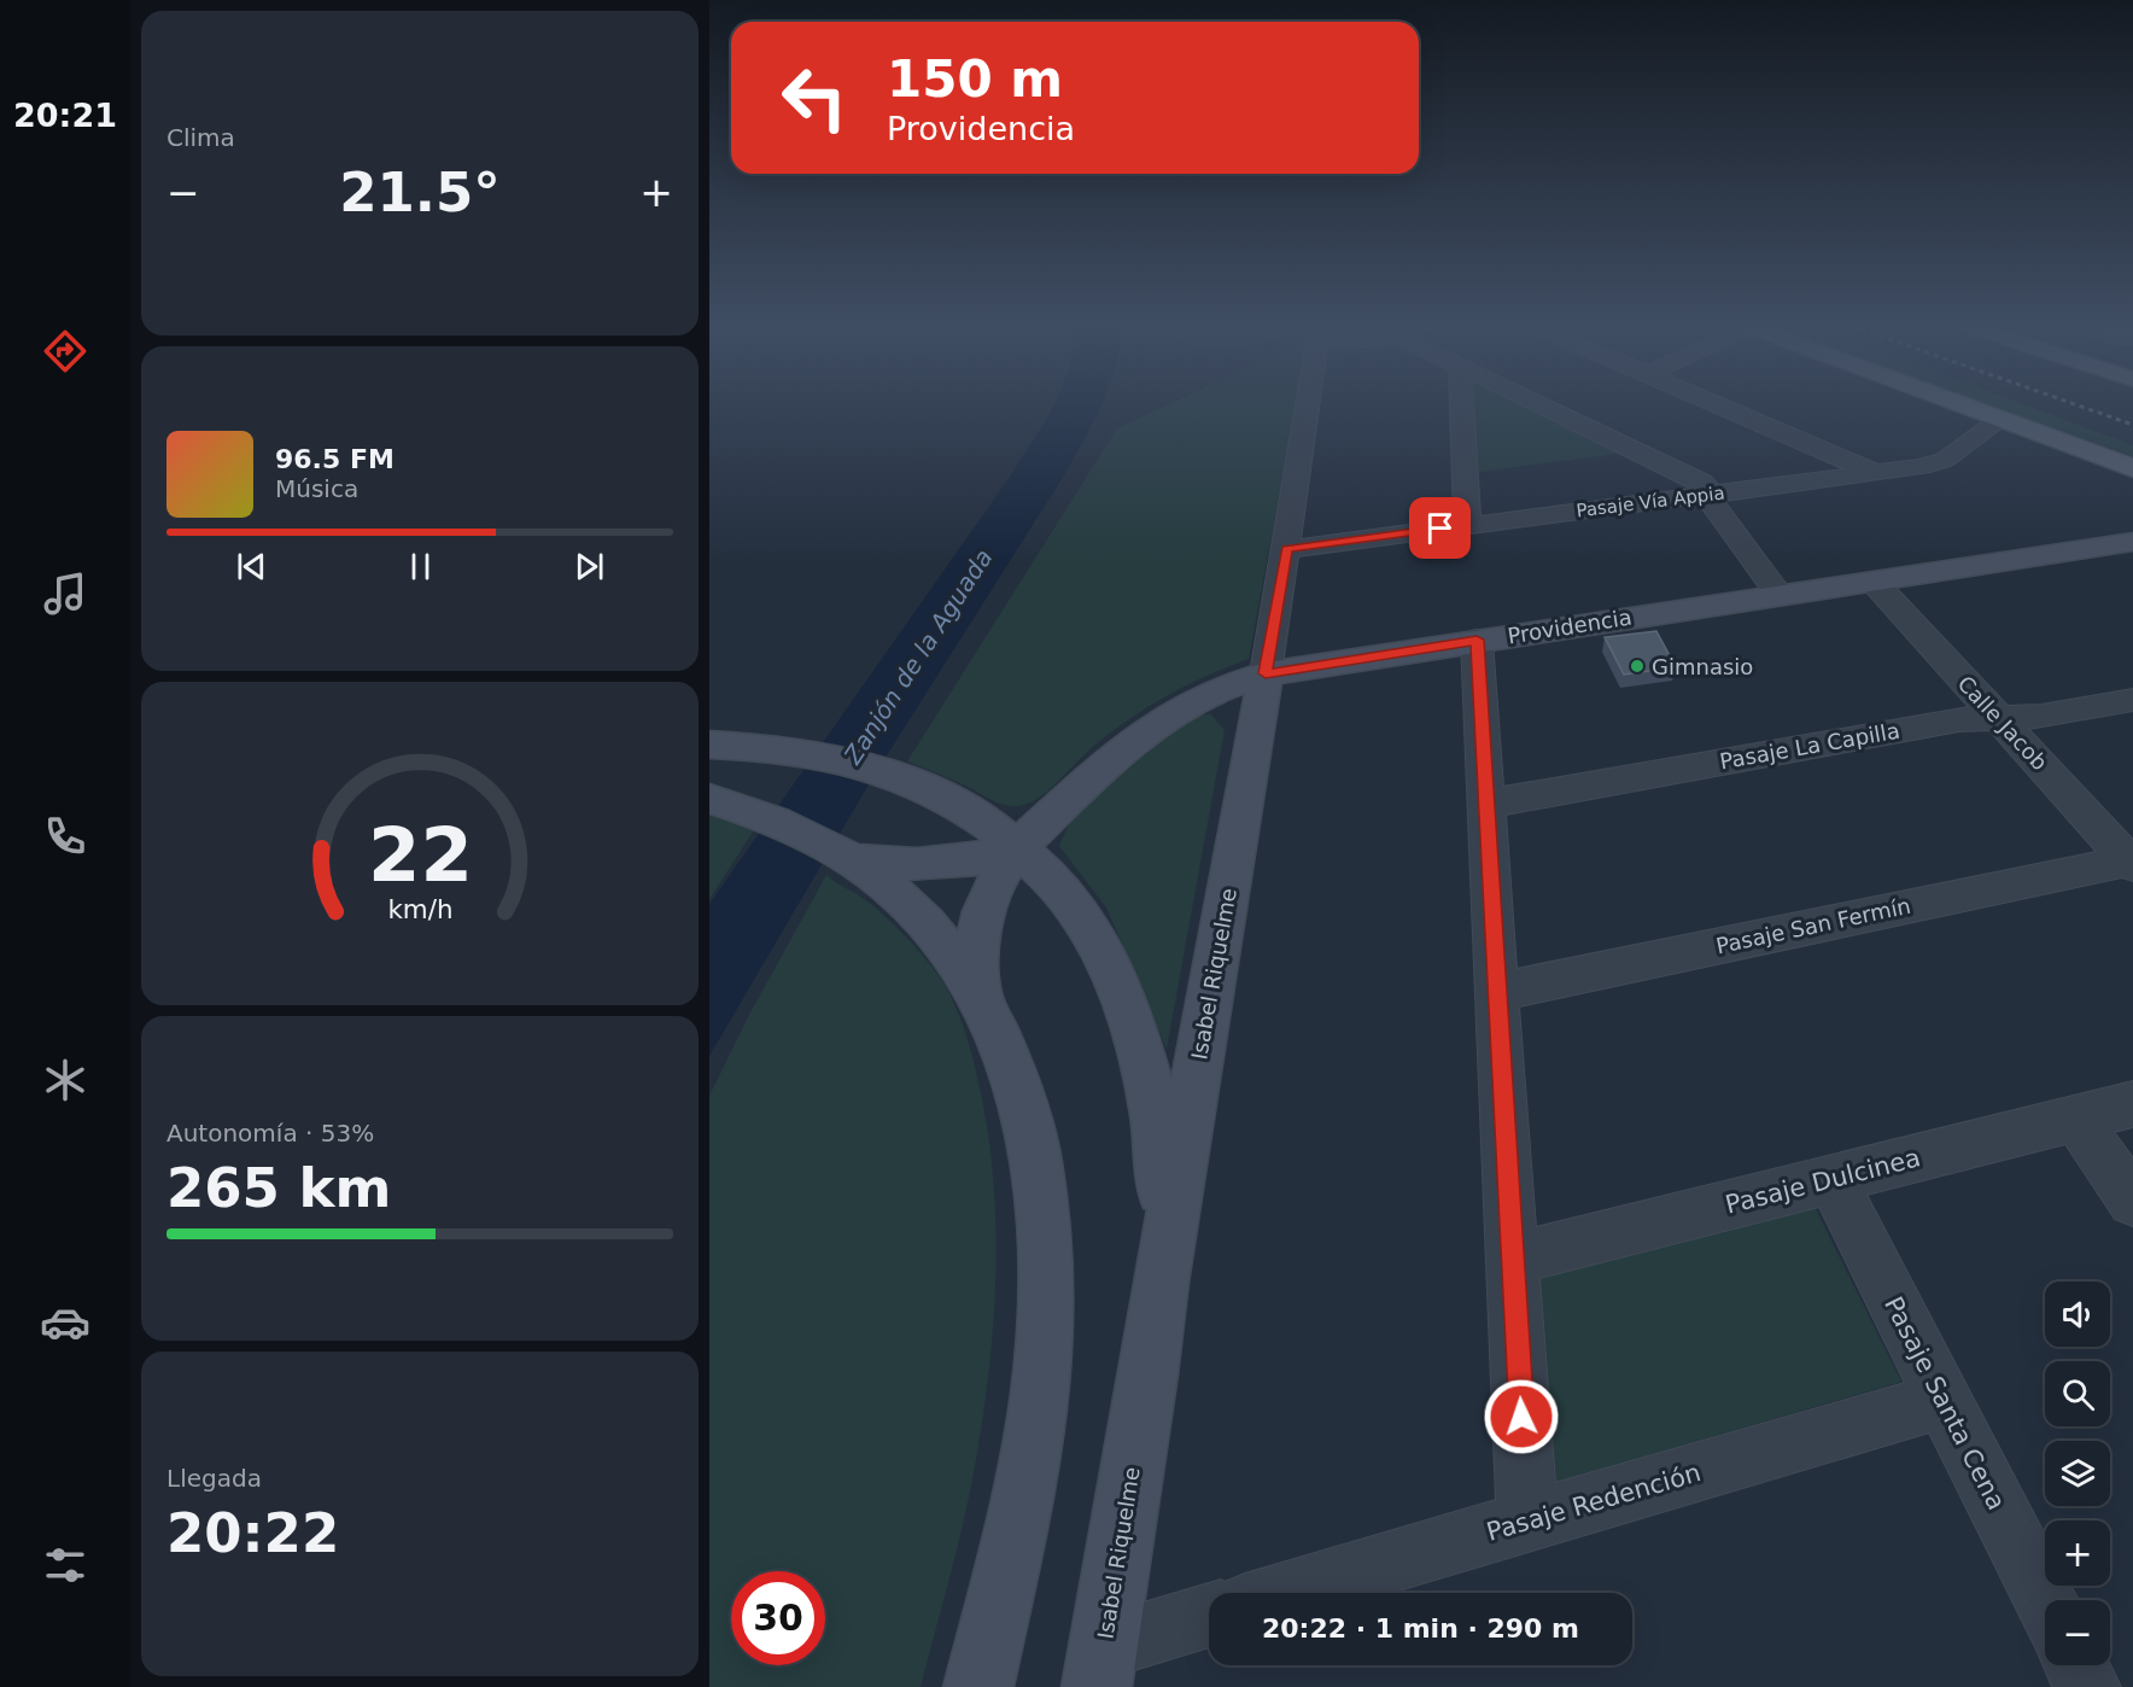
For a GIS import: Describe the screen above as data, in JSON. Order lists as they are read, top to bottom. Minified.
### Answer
{"streets":{"main road":["Providencia","Isabel Riquelme"],"street":["Pasaje Vía Appia","Calle Jacob","Pasaje La Capilla","Pasaje San Fermín","Pasaje Dulcinea","Pasaje Santa Cena","Pasaje Redención"]},"crossings":[["Pasaje Vía Appia","Isabel Riquelme"],["Providencia","Calle Jacob"],["Providencia","Isabel Riquelme"],["Calle Jacob","Pasaje La Capilla"],["Calle Jacob","Pasaje San Fermín"],["Pasaje Dulcinea","Pasaje Santa Cena"],["Pasaje Santa Cena","Pasaje Redención"]],"water":["Zanjón de la Aguada"],"places":["Gimnasio"],"page":{"tabs":"20:21","tile":["Clima",["Autonomía · 53%","265 km"],["Llegada","20:22"]],"turn":["150 m","Providencia"],"heat":["−","21.5°","+"],"song":["96.5 FM","Música"],"map_buttons":["+","−"],"limit":"30","trip":"20:22 · 1 min · 290 m","gauge":["22","km/h"]}}
